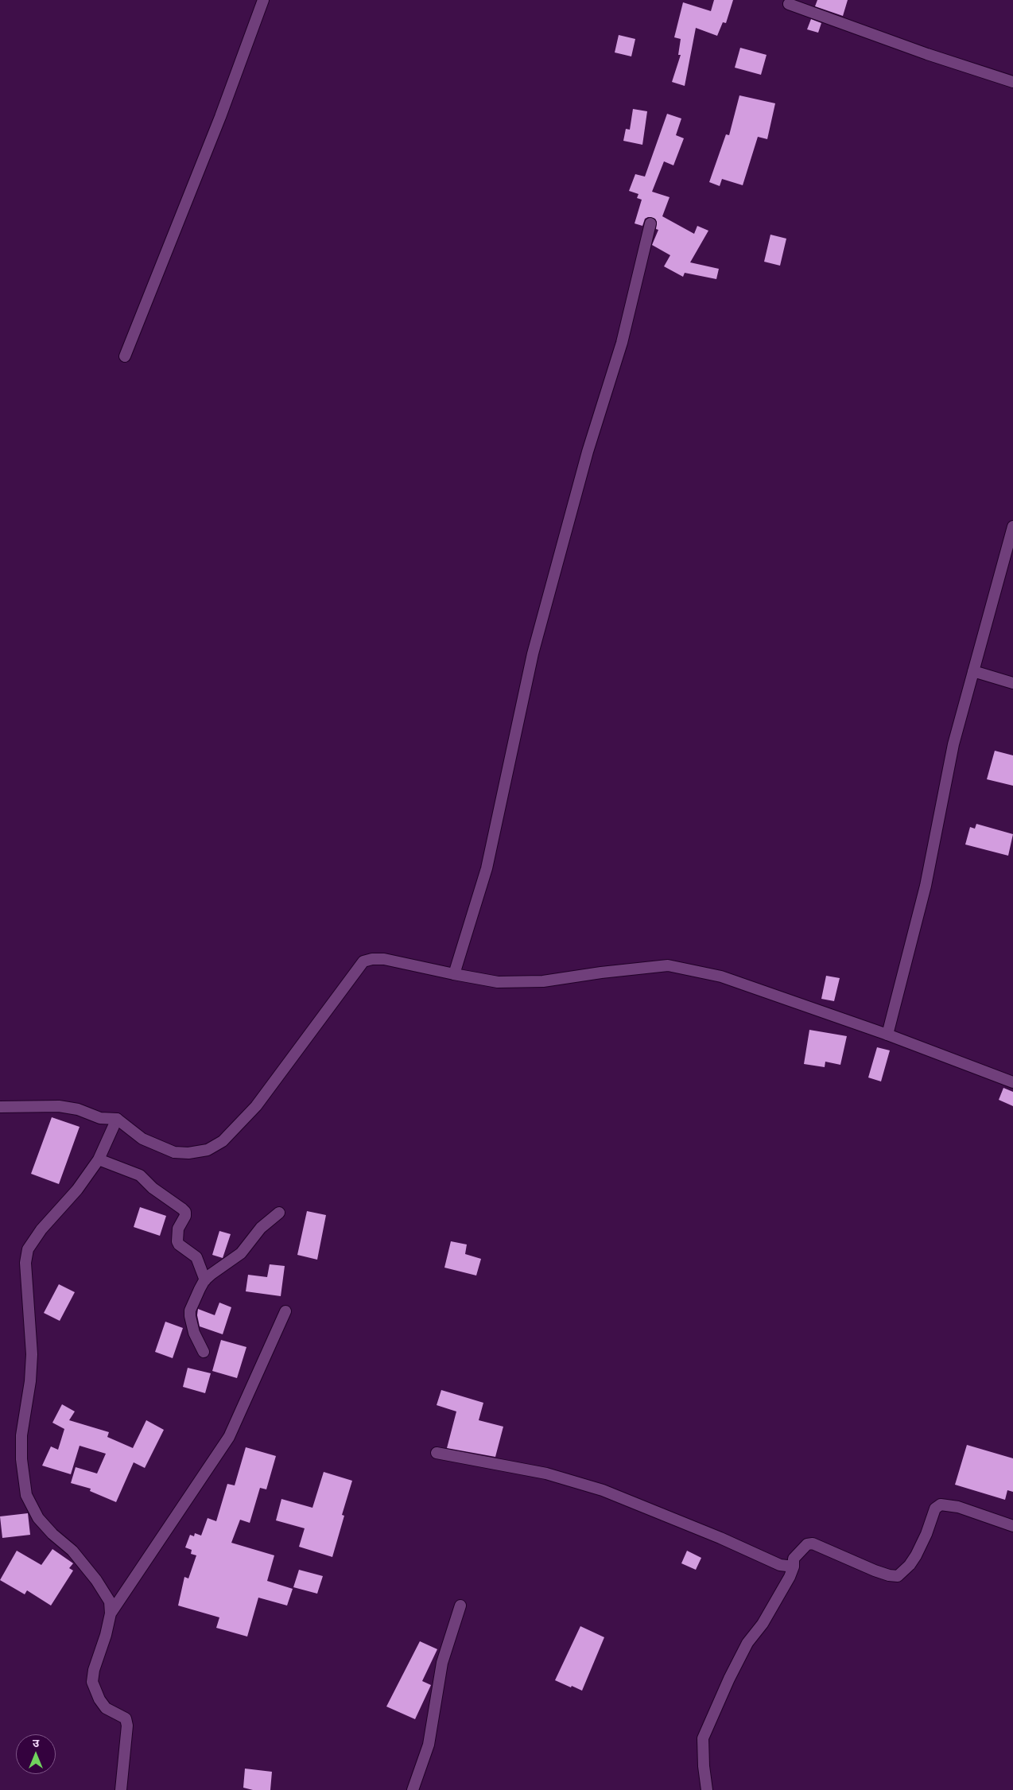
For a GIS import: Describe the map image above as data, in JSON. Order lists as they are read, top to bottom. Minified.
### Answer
{"north":"top"}
